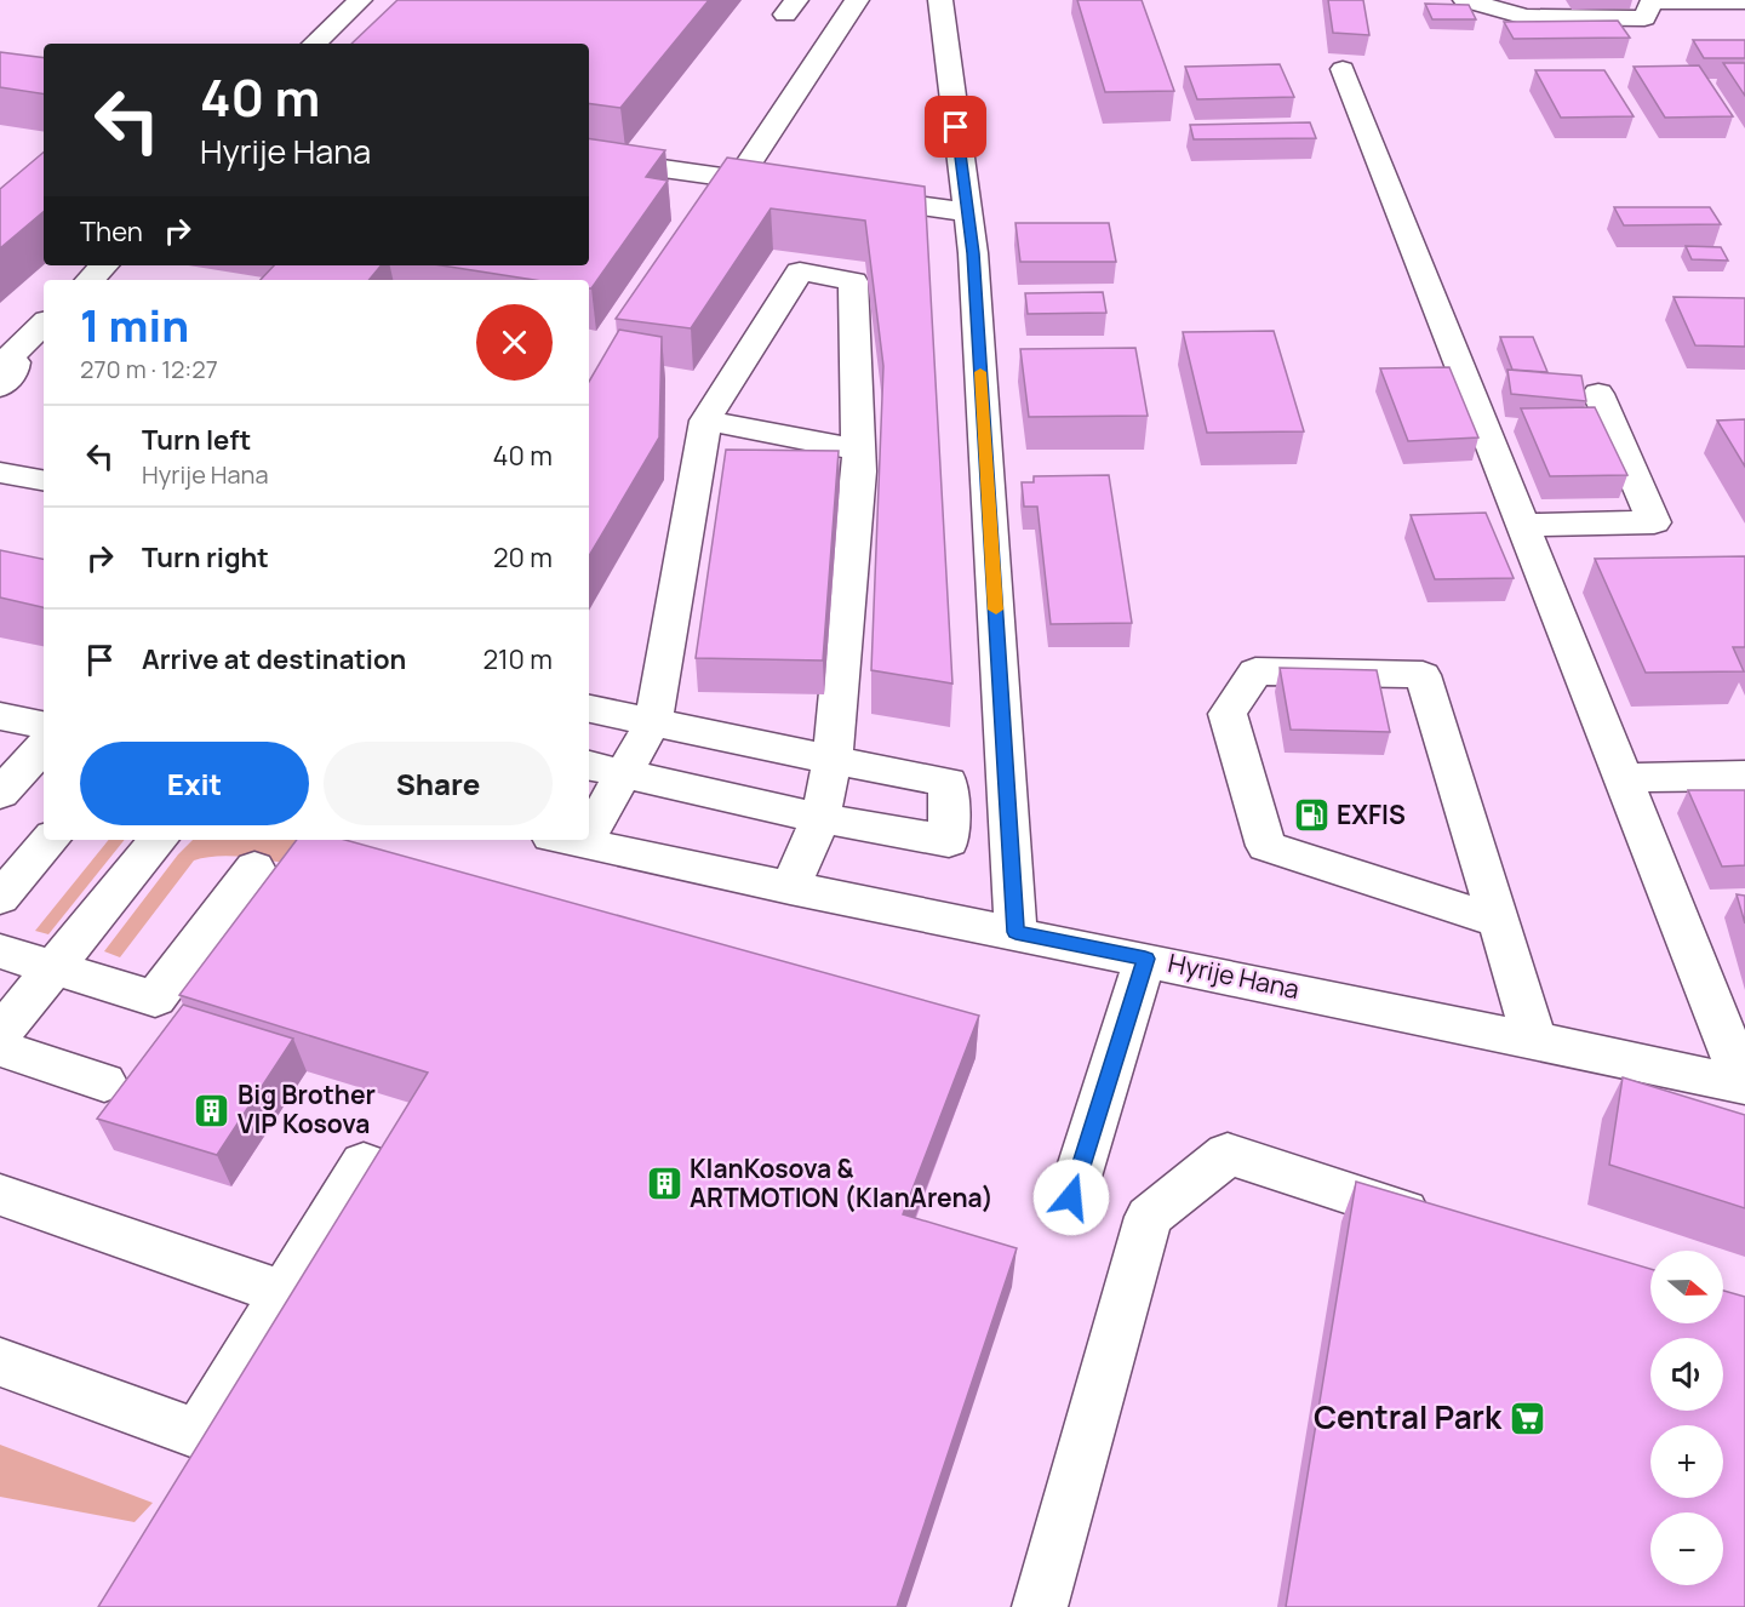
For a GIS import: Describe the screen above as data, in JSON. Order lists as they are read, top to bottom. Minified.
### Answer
{"streets":{"street":["Hyrije Hana"]},"places":{"fuel station":["EXFIS"],"building":["Big Brother VIP Kosova","KlanKosova & ARTMOTION (KlanArena)"],"supermarket":["Central Park"]},"north":"right","page":{"turn":["40 m","Hyrije Hana"],"then":"Then","heading":["1 min","270 m · 12:27"],"list":[{"name":"Turn left","note":"Hyrije Hana","value":"40 m"},{"name":"Turn right","value":"20 m"},{"name":"Arrive at destination","value":"210 m"}],"buttons":["Exit","Share"],"map_buttons":["+","−"]}}
